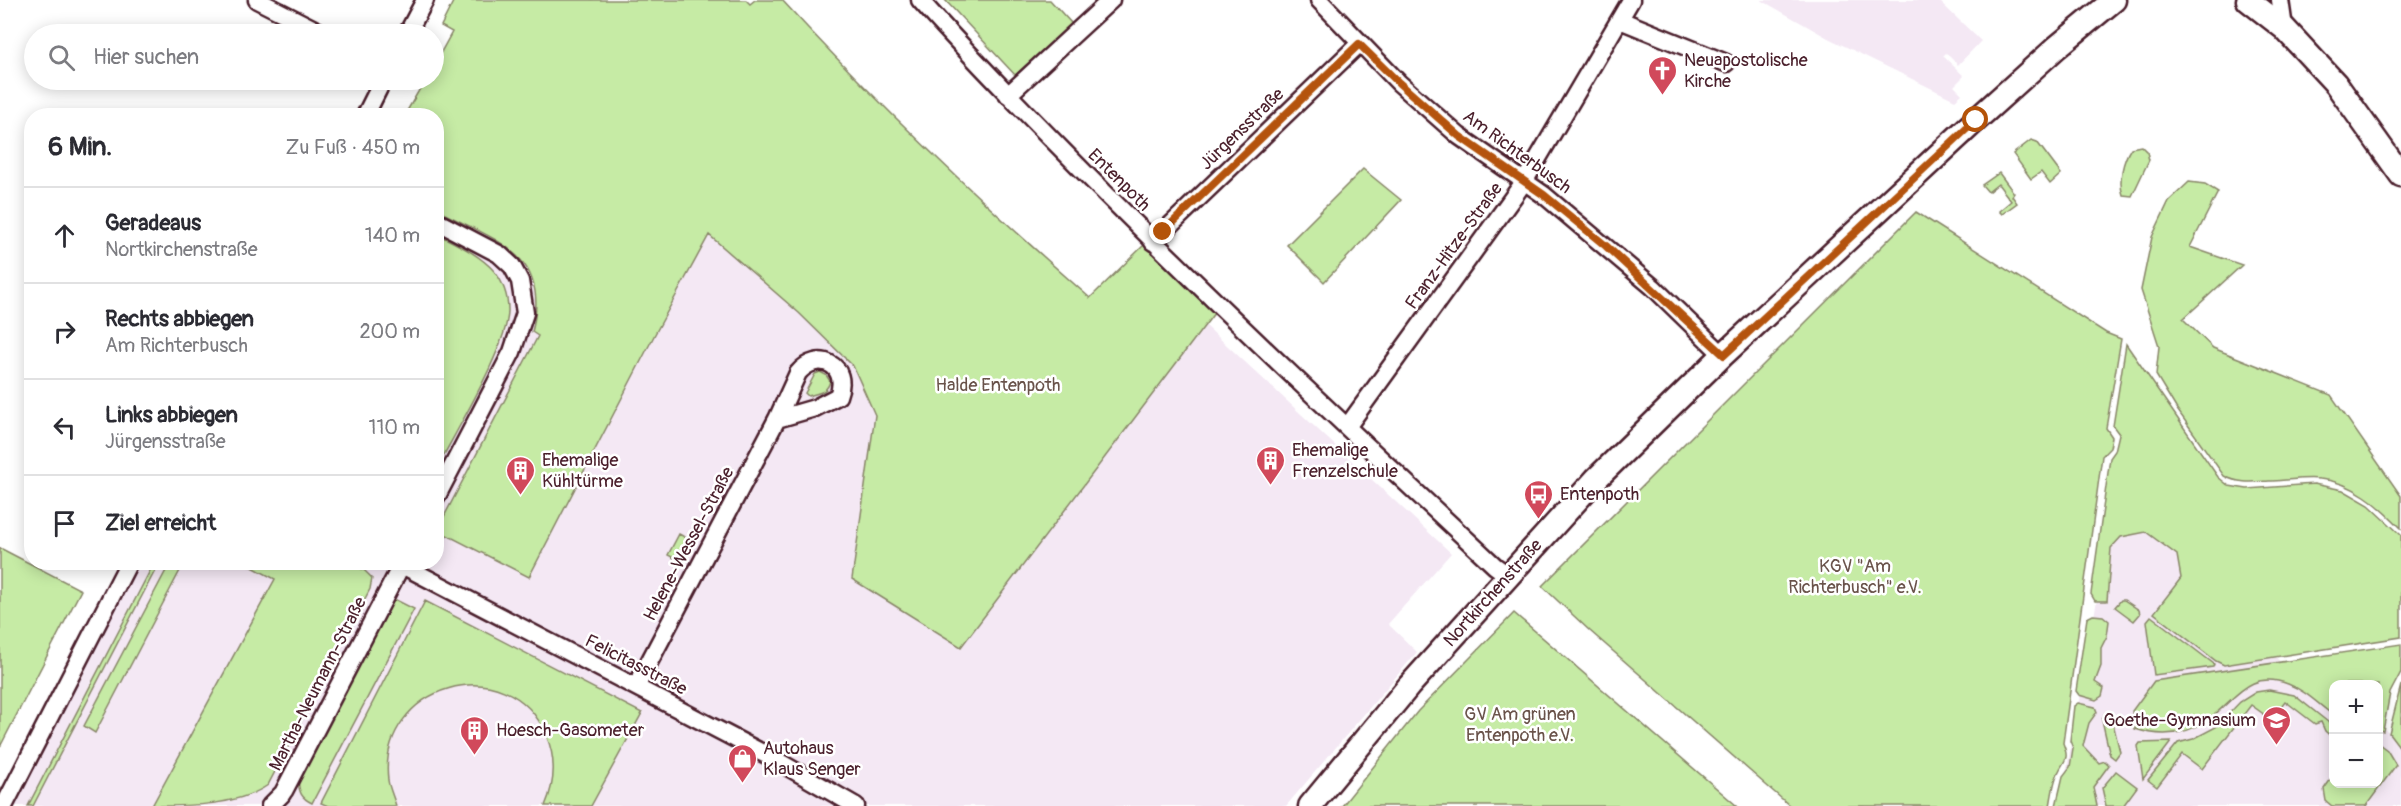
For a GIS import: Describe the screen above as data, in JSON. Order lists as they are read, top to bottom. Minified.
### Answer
{"streets":{"main road":["Nortkirchenstraße"],"street":["Jürgensstraße","Am Richterbusch","Entenpoth","Franz-Hitze-Straße","Helene-Wessel-Straße","Felicitasstraße","Martha-Neumann-Straße"]},"crossings":[["Jürgensstraße","Am Richterbusch"],["Jürgensstraße","Entenpoth"],["Am Richterbusch","Franz-Hitze-Straße"],["Am Richterbusch","Nortkirchenstraße"],["Entenpoth","Franz-Hitze-Straße"],["Entenpoth","Nortkirchenstraße"],["Helene-Wessel-Straße","Felicitasstraße"]],"parks":["Halde Entenpoth","KGV \"Am Richterbusch\" e.V.","GV Am grünen Entenpoth e.V."],"places":{"church":["Neuapostolische Kirche"],"building":["Ehemalige Frenzelschule","Ehemalige Kühltürme","Hoesch-Gasometer"],"bus stop":["Entenpoth"],"school or university":["Goethe-Gymnasium"],"shop":["Autohaus Klaus Senger"]},"page":{"search":"Hier suchen","heading":["6 Min.","Zu Fuß · 450 m"],"list":[["Geradeaus","Nortkirchenstraße","140 m"],["Rechts abbiegen","Am Richterbusch","200 m"],["Links abbiegen","Jürgensstraße","110 m"],"Ziel erreicht"],"map_buttons":["+","−"]}}
